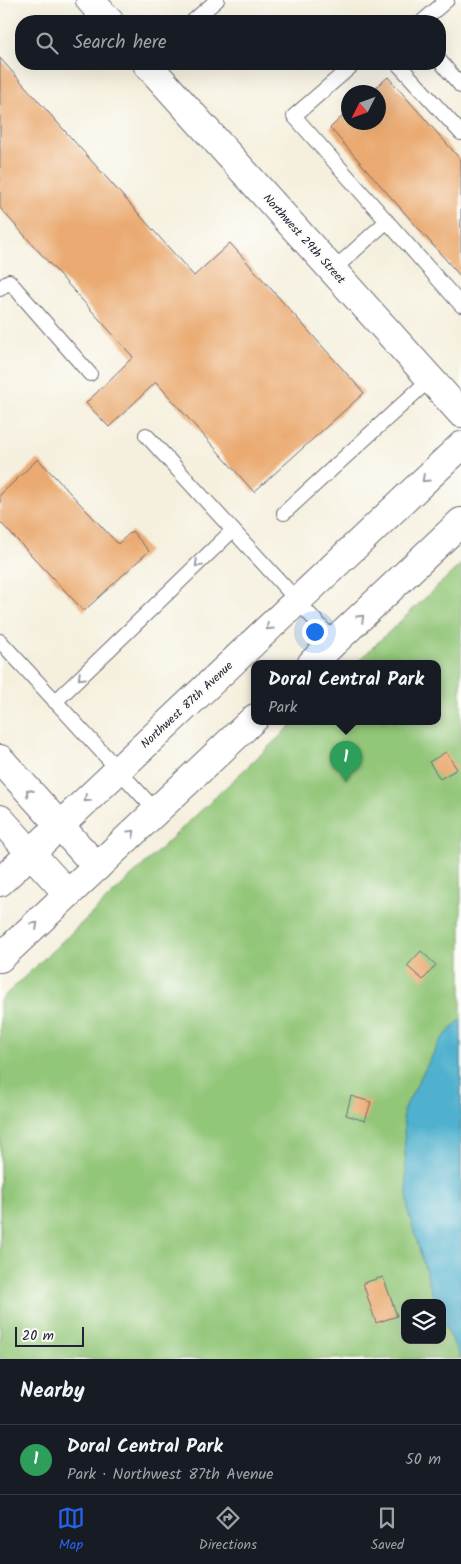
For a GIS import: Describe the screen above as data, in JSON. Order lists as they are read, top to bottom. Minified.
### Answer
{"streets":{"main road":["Northwest 29th Street","Northwest 87th Avenue"]},"scale_bar":"20 m","north":"bottom left","page":{"search":"Search here","popup":["Doral Central Park","Park"],"pins":"1","scale":"20 m","heading":"Nearby","list":[{"mark":"1","name":"Doral Central Park","note":"Park · Northwest 87th Avenue","value":"50 m"}],"nav":["Map","Directions","Saved"]}}
